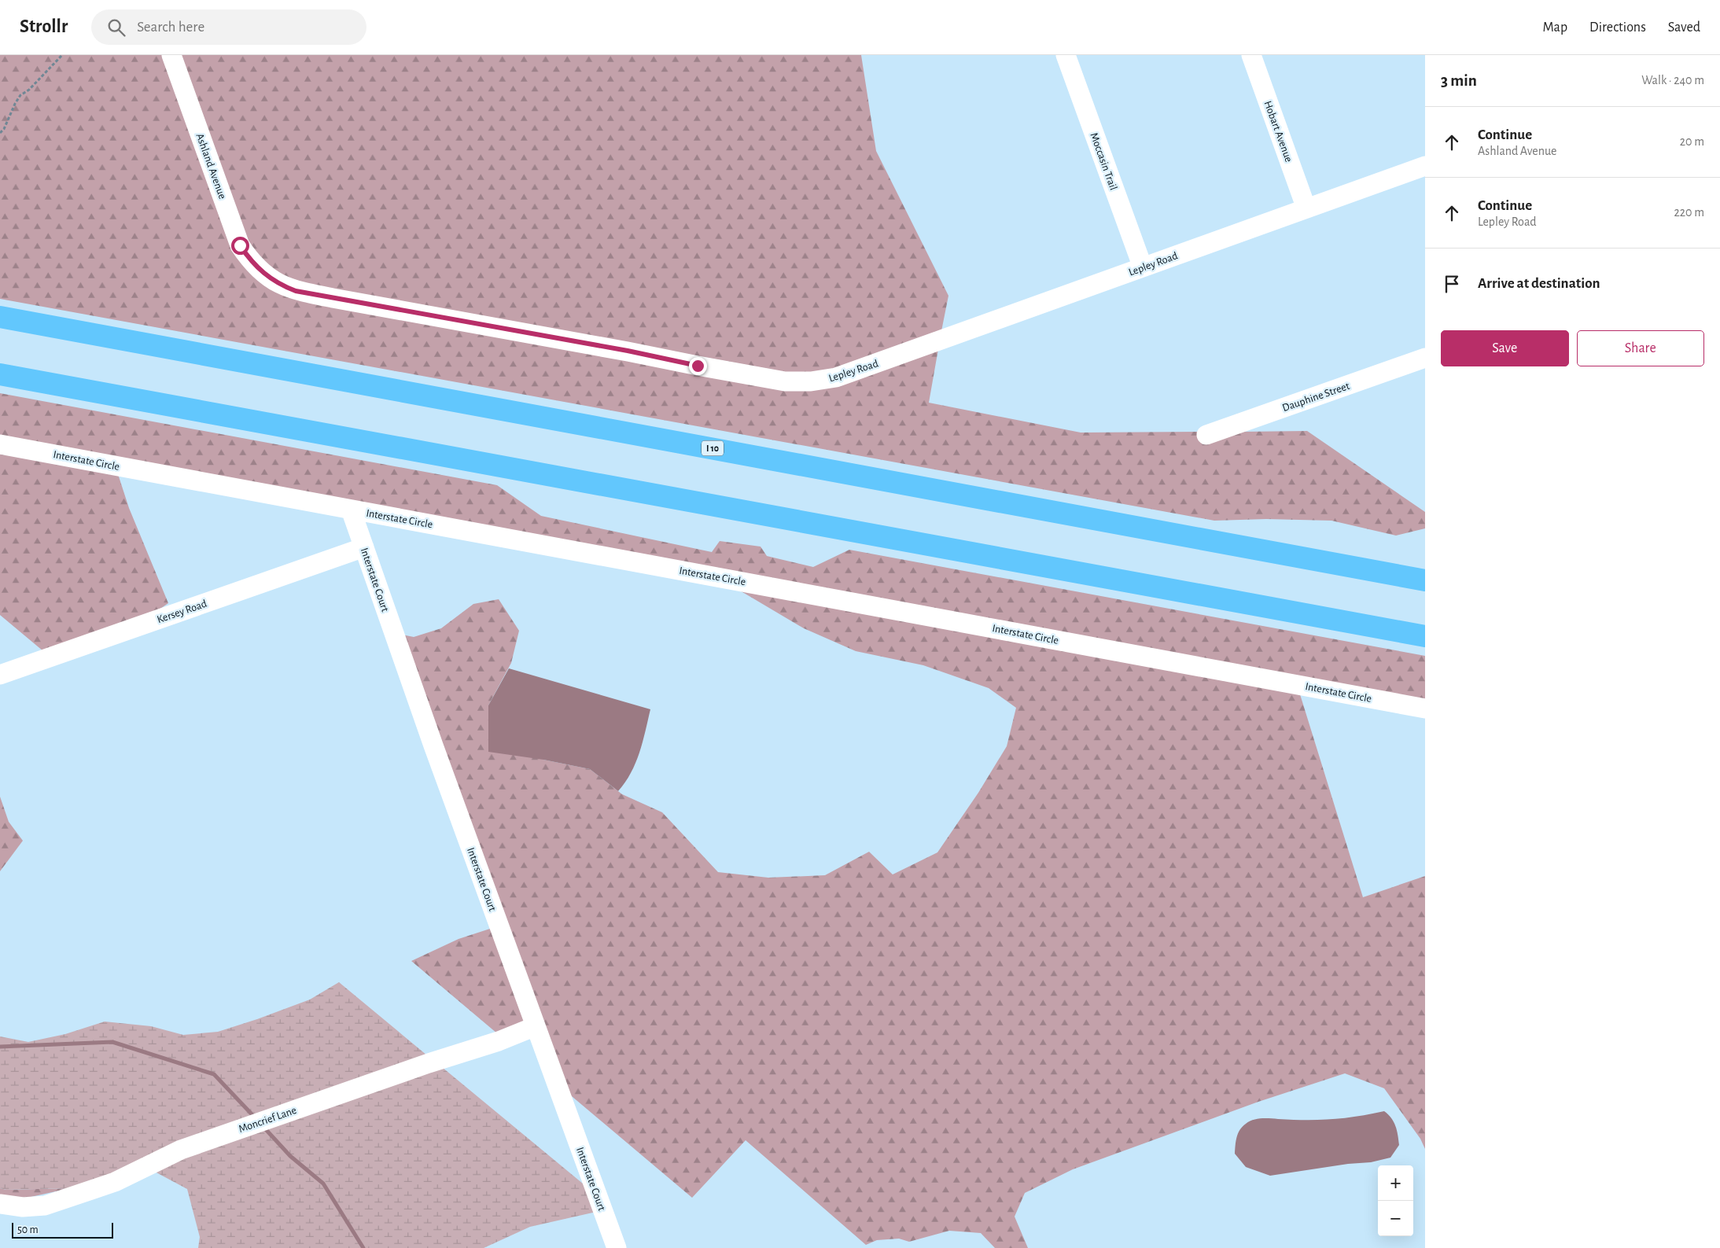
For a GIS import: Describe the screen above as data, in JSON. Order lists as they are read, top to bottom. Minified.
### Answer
{"streets":{"highway":["I 10"],"street":["Hobart Avenue","Moccasin Trail","Ashland Avenue","Lepley Road","Dauphine Street","Interstate Circle","Interstate Court","Kersey Road","Moncrief Lane"]},"crossings":[["Hobart Avenue","Lepley Road"],["Moccasin Trail","Lepley Road"],["Ashland Avenue","Lepley Road"],["Interstate Circle","Interstate Court"],["Interstate Court","Kersey Road"],["Interstate Court","Moncrief Lane"]],"scale_bar":"50 m","page":{"header":"Strollr","search":"Search here","nav":["Map","Directions","Saved"],"heading":["3 min","Walk · 240 m"],"list":[["Continue","Ashland Avenue","20 m"],["Continue","Lepley Road","220 m"],"Arrive at destination"],"buttons":["Save","Share"],"map_buttons":["+","−"],"scale":"50 m"}}
